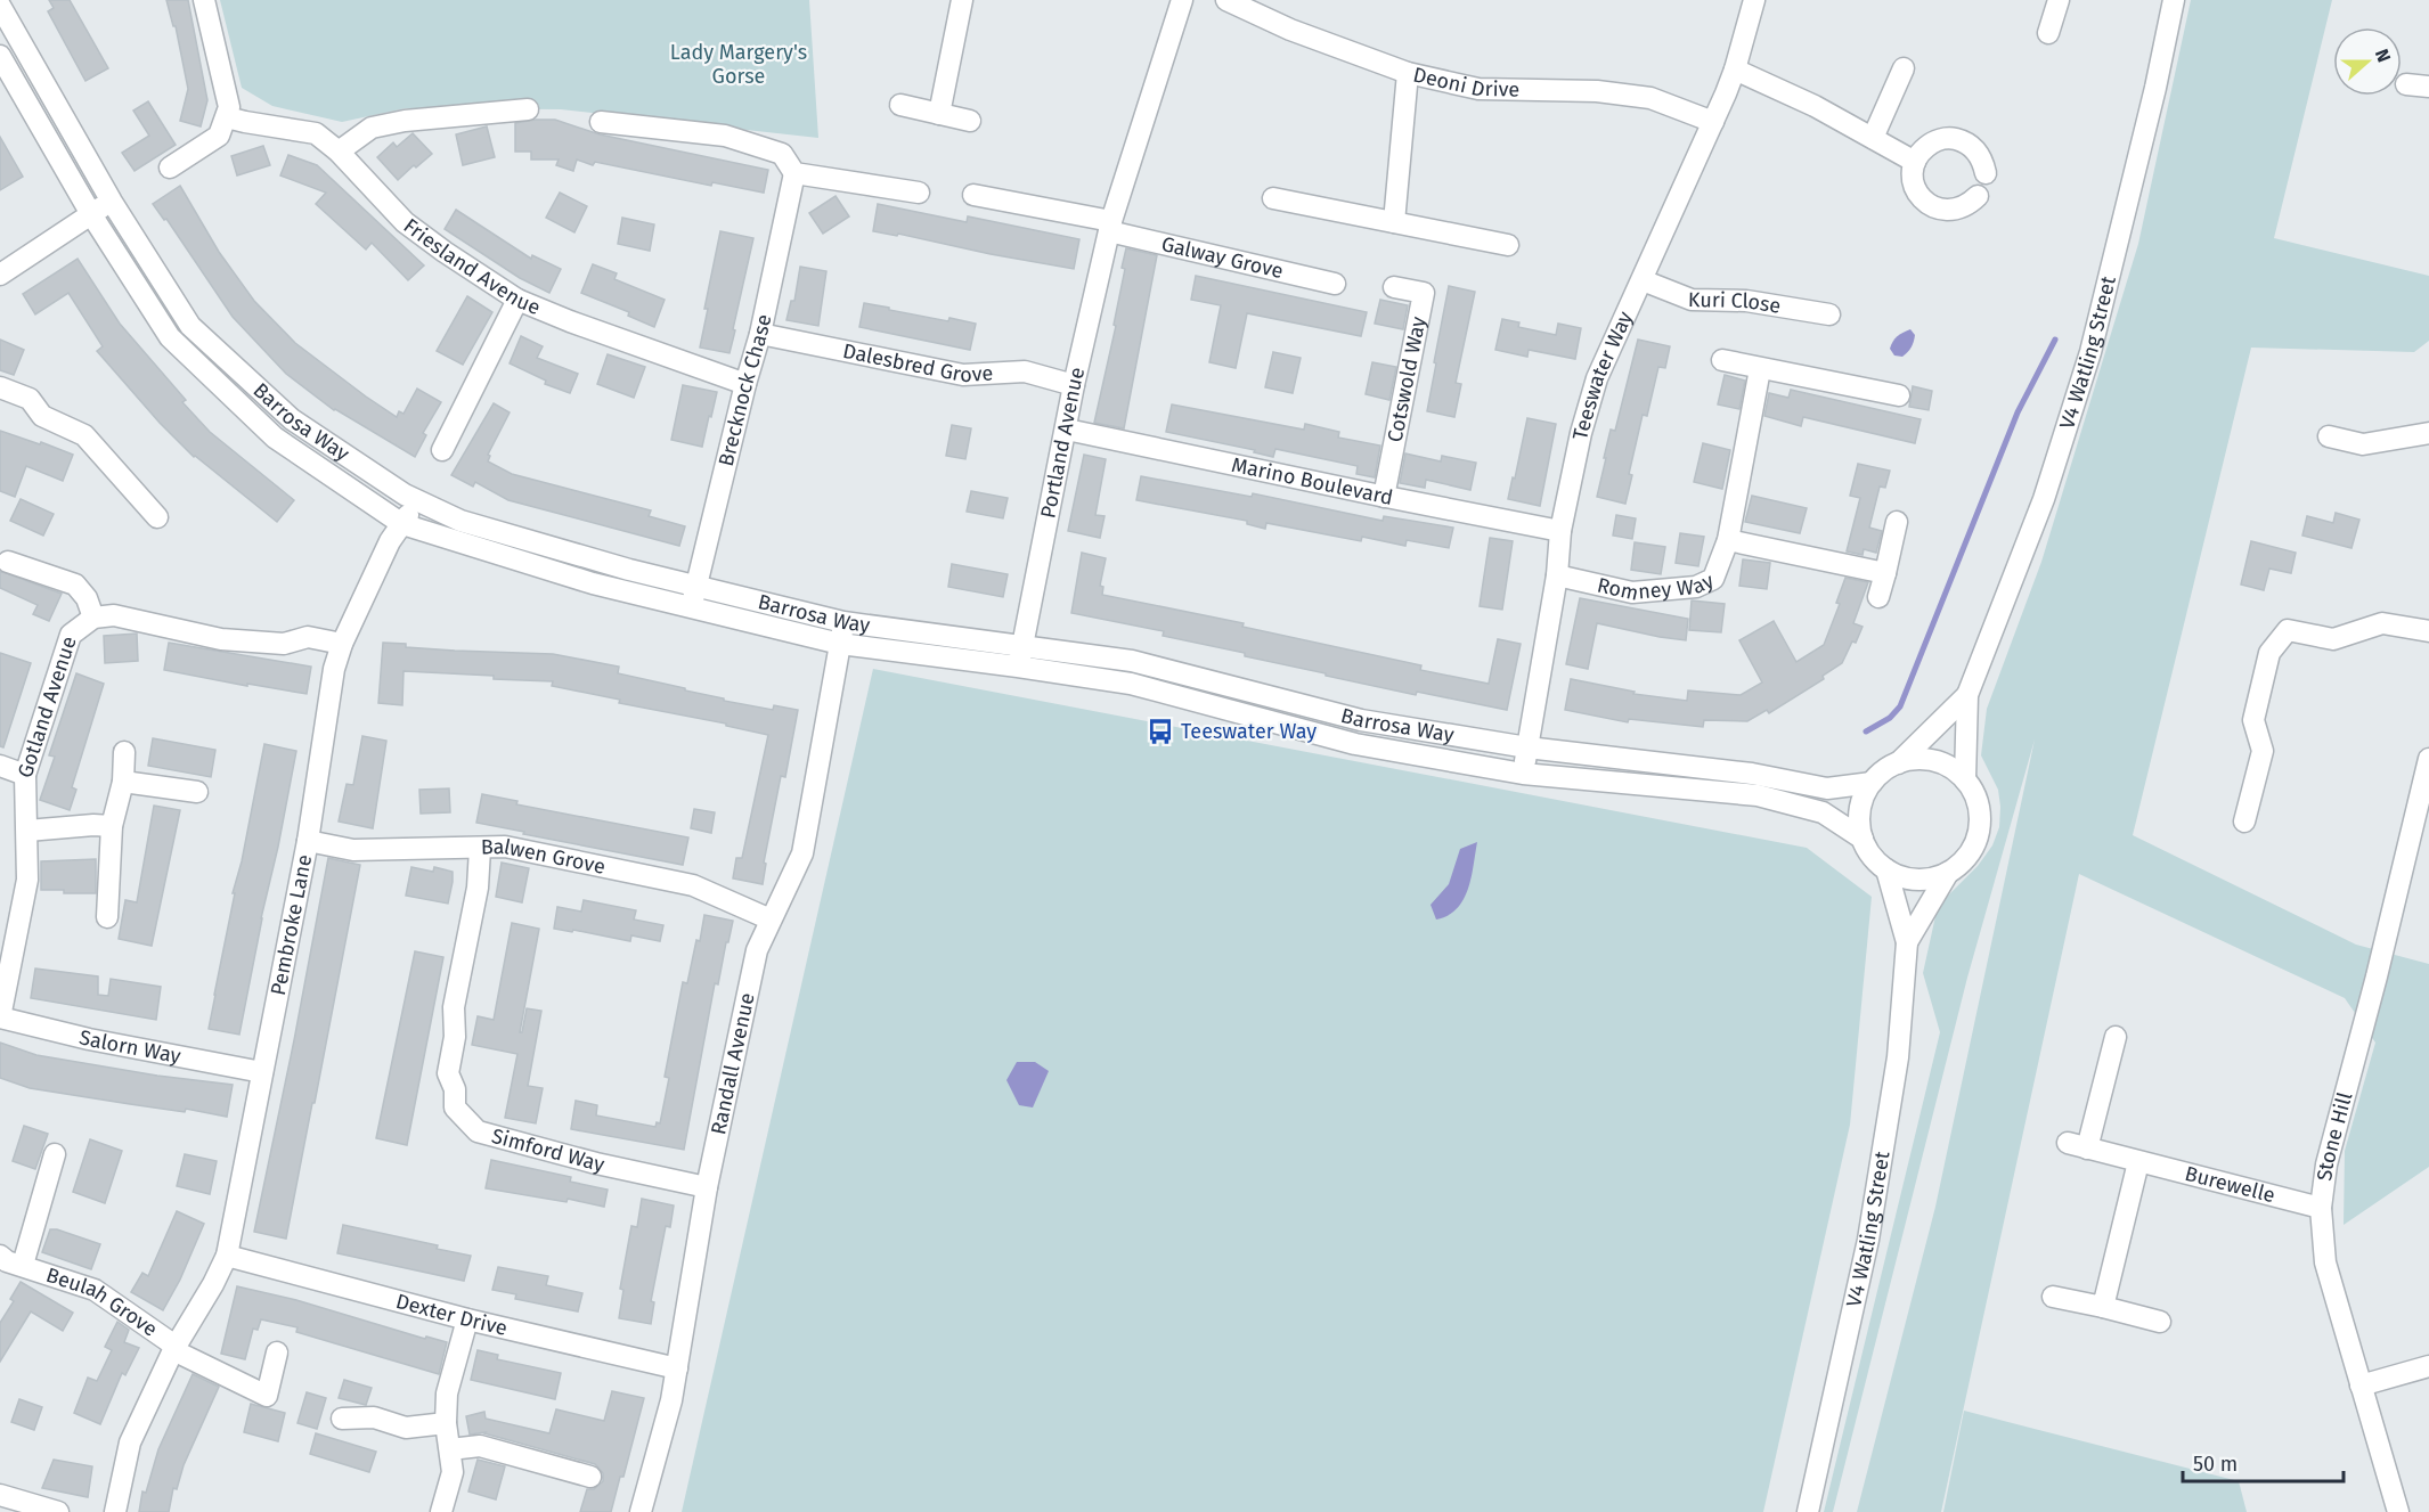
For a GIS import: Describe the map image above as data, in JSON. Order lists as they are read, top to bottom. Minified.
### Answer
{"streets":{"street":["Deoni Drive","Galway Grove","Friesland Avenue","Kuri Close","V4 Watling Street","Dalesbred Grove","Teeswater Way","Cotswold Way","Brecknock Chase","Barrosa Way","Portland Avenue","Marino Boulevard","Romney Way","Gotland Avenue","Balwen Grove","Pembroke Lane","Salorn Way","Randall Avenue","Stone Hill","Simford Way","Burewelle","Beulah Grove","Dexter Drive"]},"crossings":[["Deoni Drive","Teeswater Way"],["Galway Grove","Portland Avenue"],["Friesland Avenue","Brecknock Chase"],["Kuri Close","Teeswater Way"],["V4 Watling Street","Barrosa Way"],["Dalesbred Grove","Brecknock Chase"],["Dalesbred Grove","Portland Avenue"],["Teeswater Way","Barrosa Way"],["Teeswater Way","Marino Boulevard"],["Teeswater Way","Romney Way"],["Cotswold Way","Marino Boulevard"],["Brecknock Chase","Barrosa Way"],["Barrosa Way","Portland Avenue"],["Barrosa Way","Pembroke Lane"],["Barrosa Way","Randall Avenue"],["Portland Avenue","Marino Boulevard"],["Gotland Avenue","Pembroke Lane"],["Gotland Avenue","Salorn Way"],["Balwen Grove","Pembroke Lane"],["Balwen Grove","Randall Avenue"],["Balwen Grove","Simford Way"],["Pembroke Lane","Salorn Way"],["Pembroke Lane","Beulah Grove"],["Pembroke Lane","Dexter Drive"],["Randall Avenue","Simford Way"],["Randall Avenue","Dexter Drive"],["Stone Hill","Burewelle"]],"parks":["Lady Margery's Gorse"],"places":{"bus stop":["Teeswater Way"]},"scale_bar":"50 m","north":"right"}
